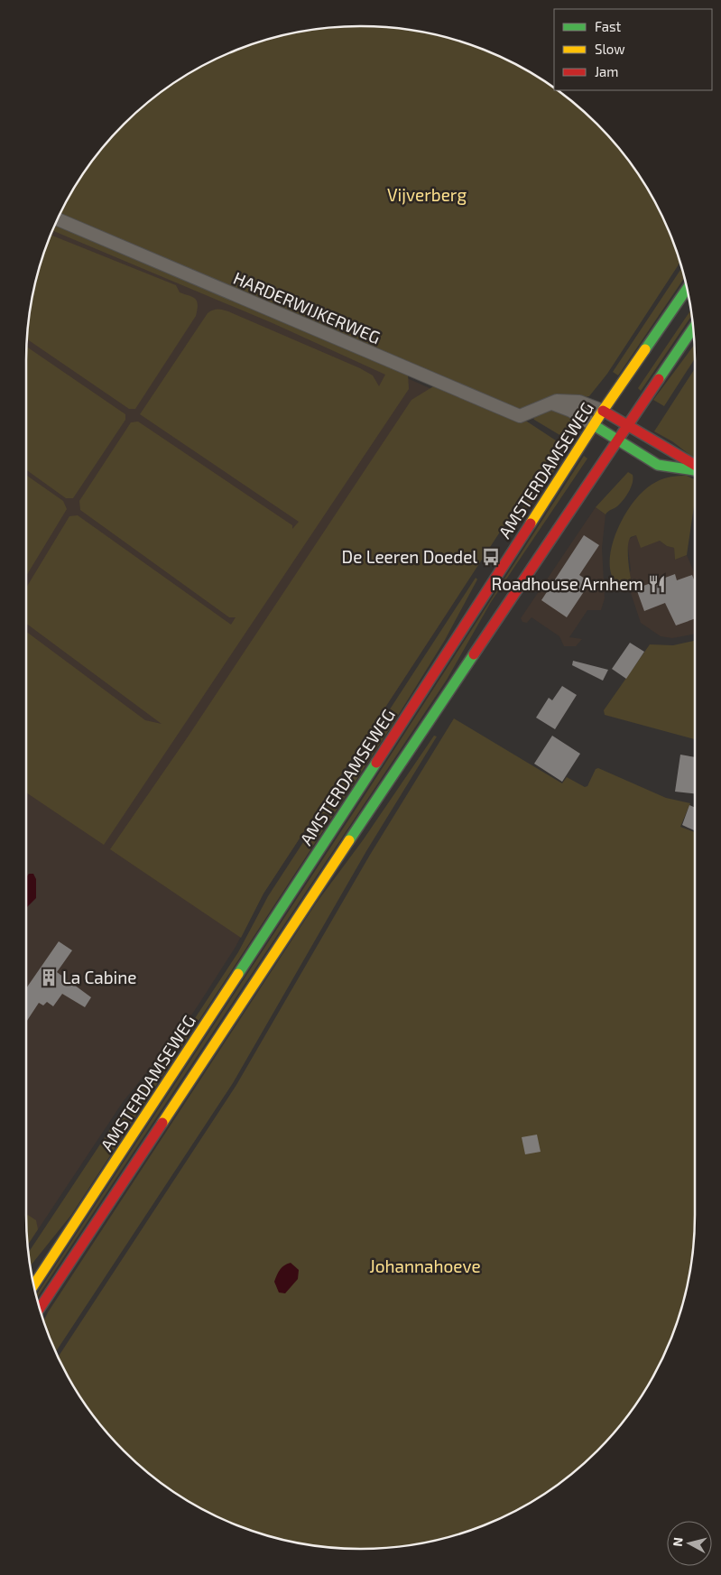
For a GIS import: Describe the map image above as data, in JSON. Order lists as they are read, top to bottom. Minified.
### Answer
{"streets":{"main road":["AMSTERDAMSEWEG"],"street":["HARDERWIJKERWEG"]},"crossings":[["HARDERWIJKERWEG","AMSTERDAMSEWEG"]],"parks":["Vijverberg","Johannahoeve"],"places":{"bus stop":["De Leeren Doedel"],"restaurant":["Roadhouse Arnhem"],"building":["La Cabine"]},"legend":["Fast","Slow","Jam"],"north":"left"}
